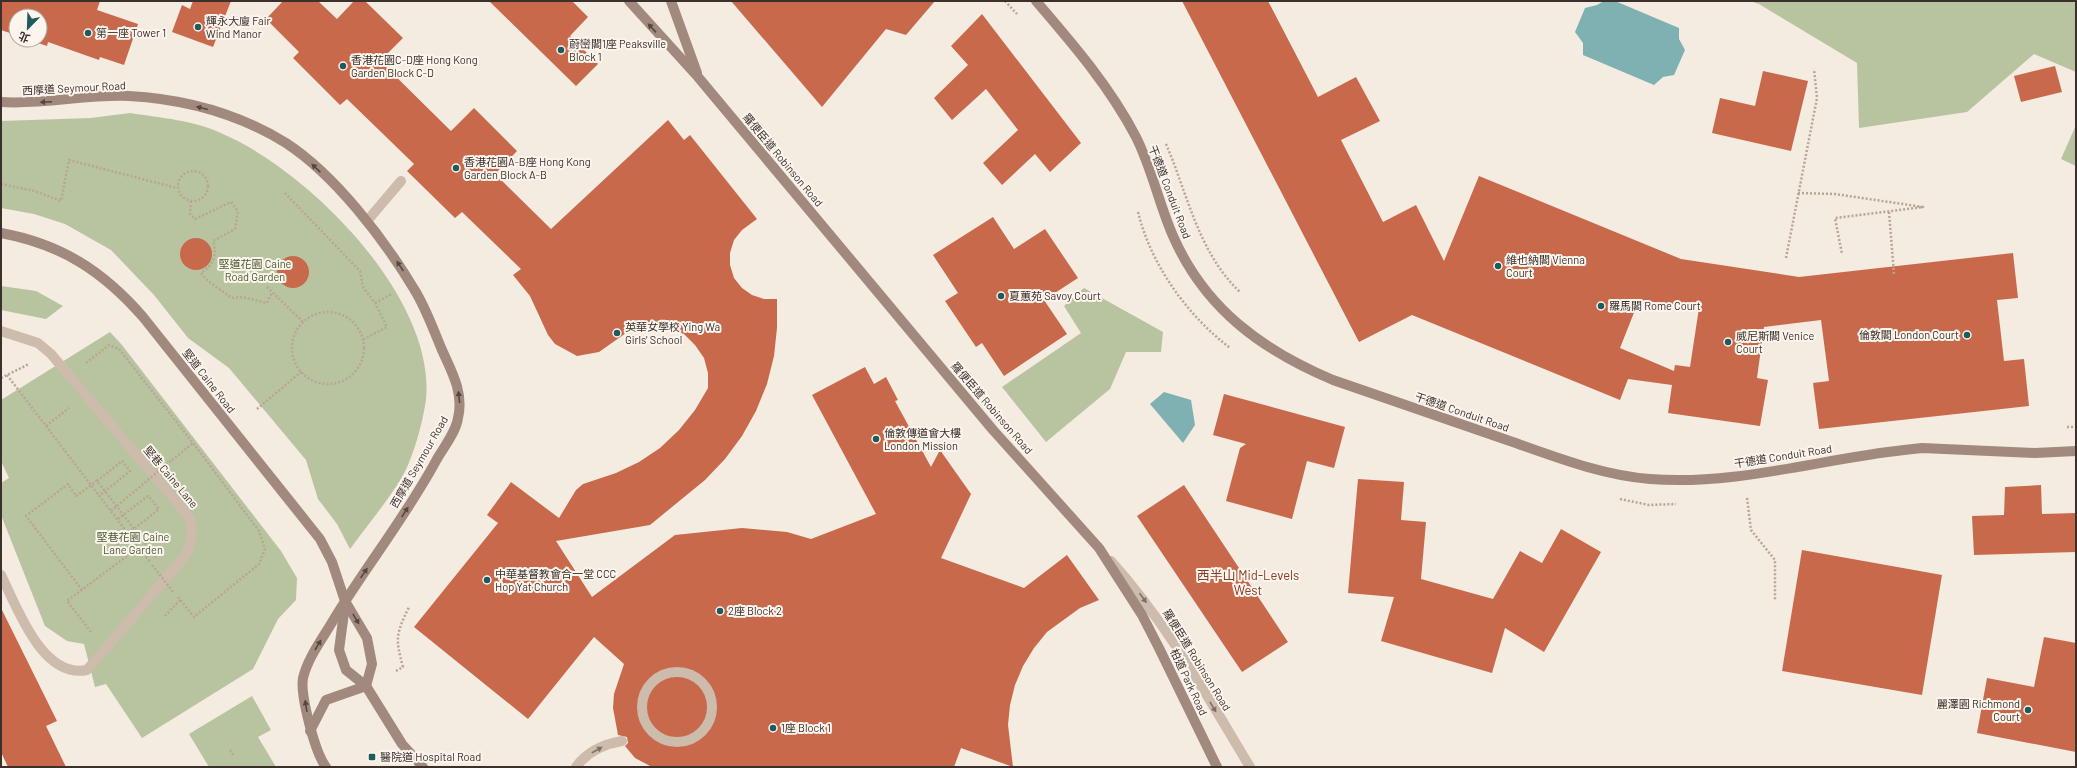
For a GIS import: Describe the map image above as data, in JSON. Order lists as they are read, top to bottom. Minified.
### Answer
{"streets":{"street":["西摩道 Seymour Road","羅便臣道 Robinson Road","干德道 Conduit Road","堅道 Caine Road","堅巷 Caine Lane","柏道 Park Road"]},"crossings":[["西摩道 Seymour Road","堅道 Caine Road"],["羅便臣道 Robinson Road","柏道 Park Road"]],"districts":["西半山 Mid-Levels West"],"parks":["堅道花園 Caine Road Garden","堅巷花園 Caine Lane Garden"],"places":{"other":["輝永大廈 Fair Wind Manor","第一座 Tower 1","蔚巒閣1座 Peaksville Block 1","香港花園C-D座 Hong Kong Garden Block C-D","香港花園A-B座 Hong Kong Garden Block A-B","維也納閣 Vienna Court","夏蕙苑 Savoy Court","羅馬閣 Rome Court","英華女學校 Ying Wa Girls' School","倫敦閣 London Court","威尼斯閣 Venice Court","倫敦傳道會大樓 London Mission","中華基督教會合一堂 CCC Hop Yat Church","2座 Block 2","麗澤園 Richmond Court","1座 Block 1"],"transit":["醫院道 Hospital Road"]},"north":"bottom left"}
